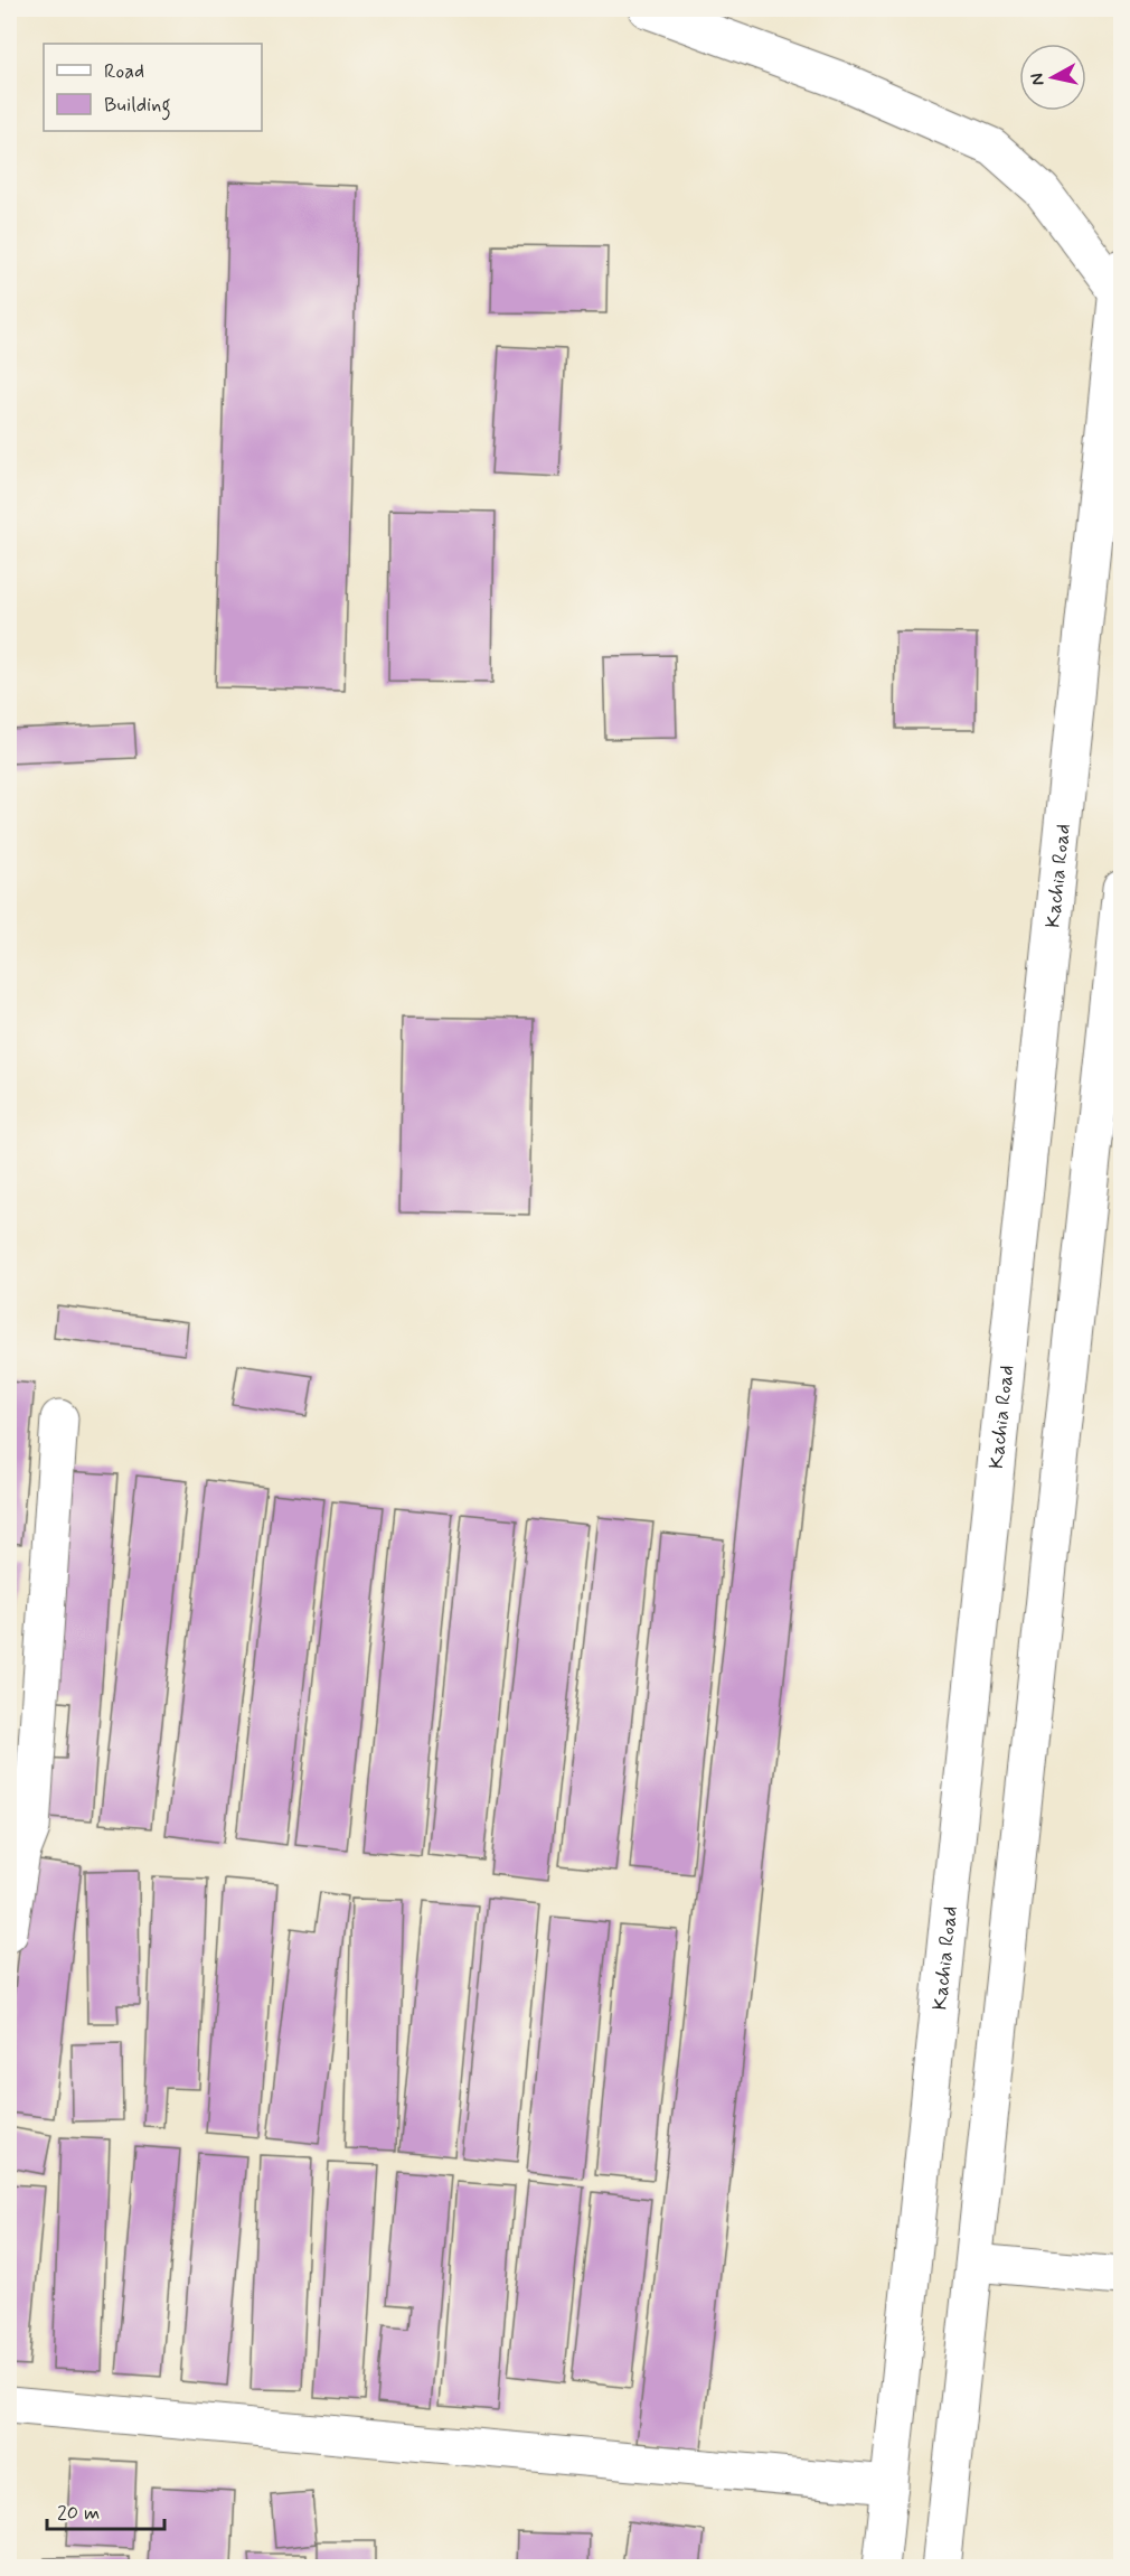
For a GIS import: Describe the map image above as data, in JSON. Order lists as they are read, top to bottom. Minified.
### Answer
{"streets":{"main road":["Kachia Road"]},"legend":["Road","Building"],"scale_bar":"20 m","north":"left"}
